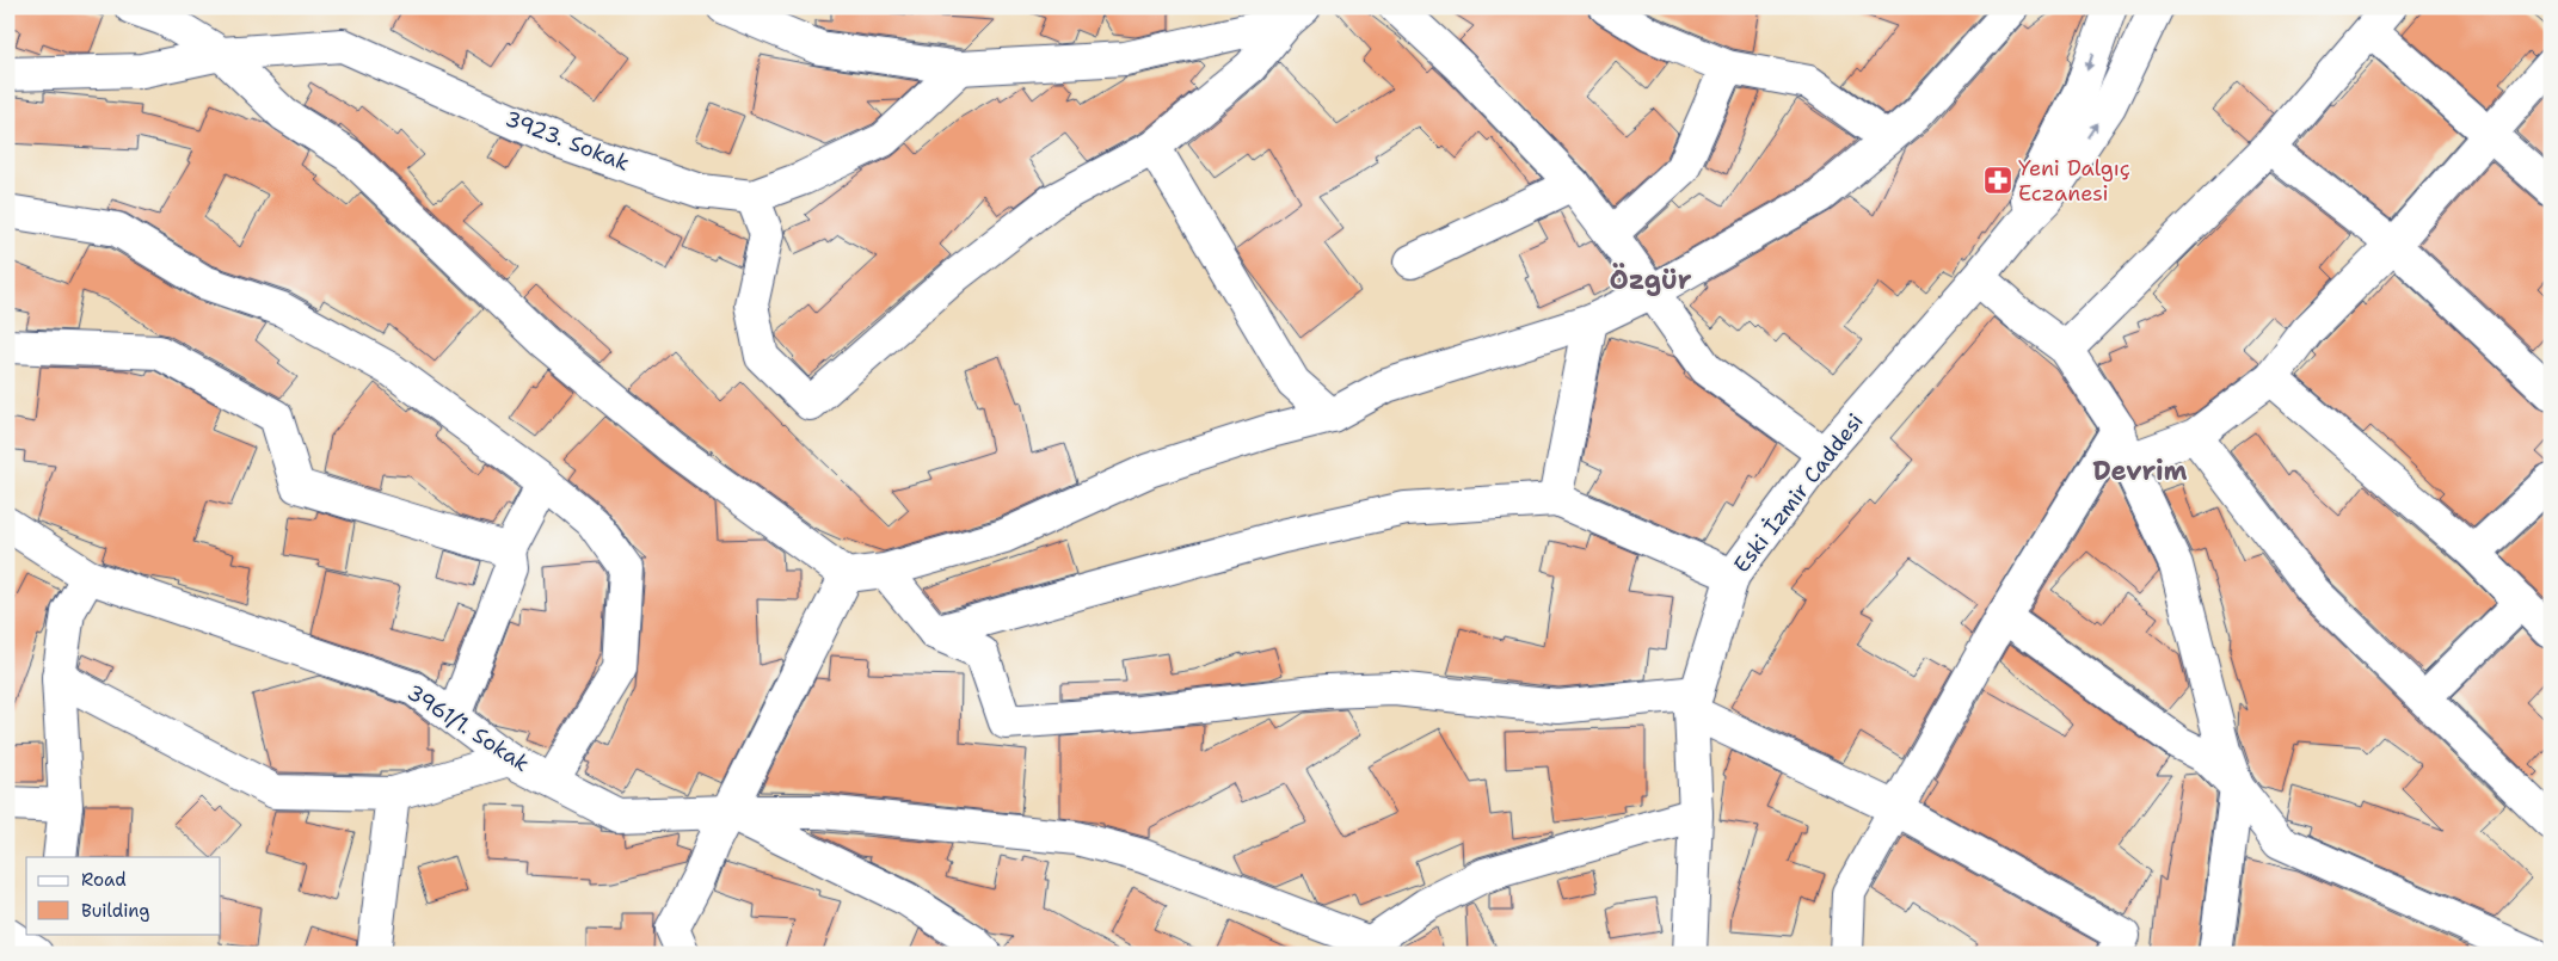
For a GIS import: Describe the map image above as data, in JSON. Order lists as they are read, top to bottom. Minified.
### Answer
{"streets":{"street":["3923. Sokak","Eski İzmir Caddesi","3961/1. Sokak"]},"districts":["Özgür","Devrim"],"places":{"pharmacy":["Yeni Dalgıç Eczanesi"]},"legend":["Road","Building"]}
